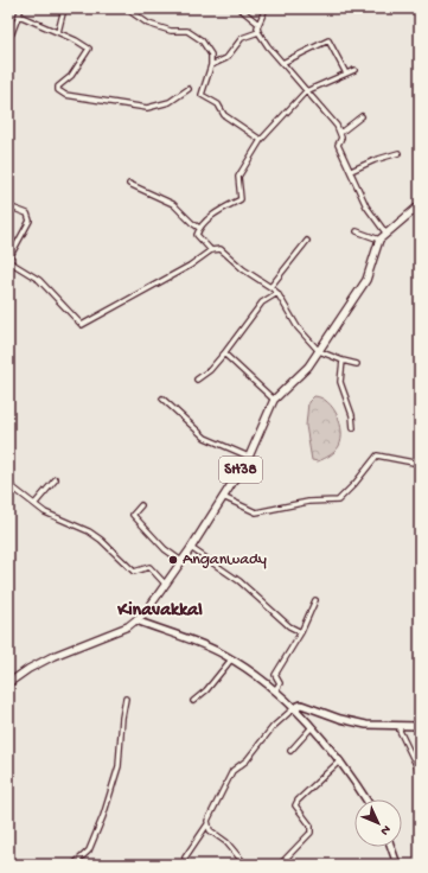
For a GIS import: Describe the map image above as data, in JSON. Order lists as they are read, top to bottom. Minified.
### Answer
{"streets":{"main road":["SH38"]},"districts":["Kinavakkal"],"places":["Anganwady"],"north":"bottom right"}
